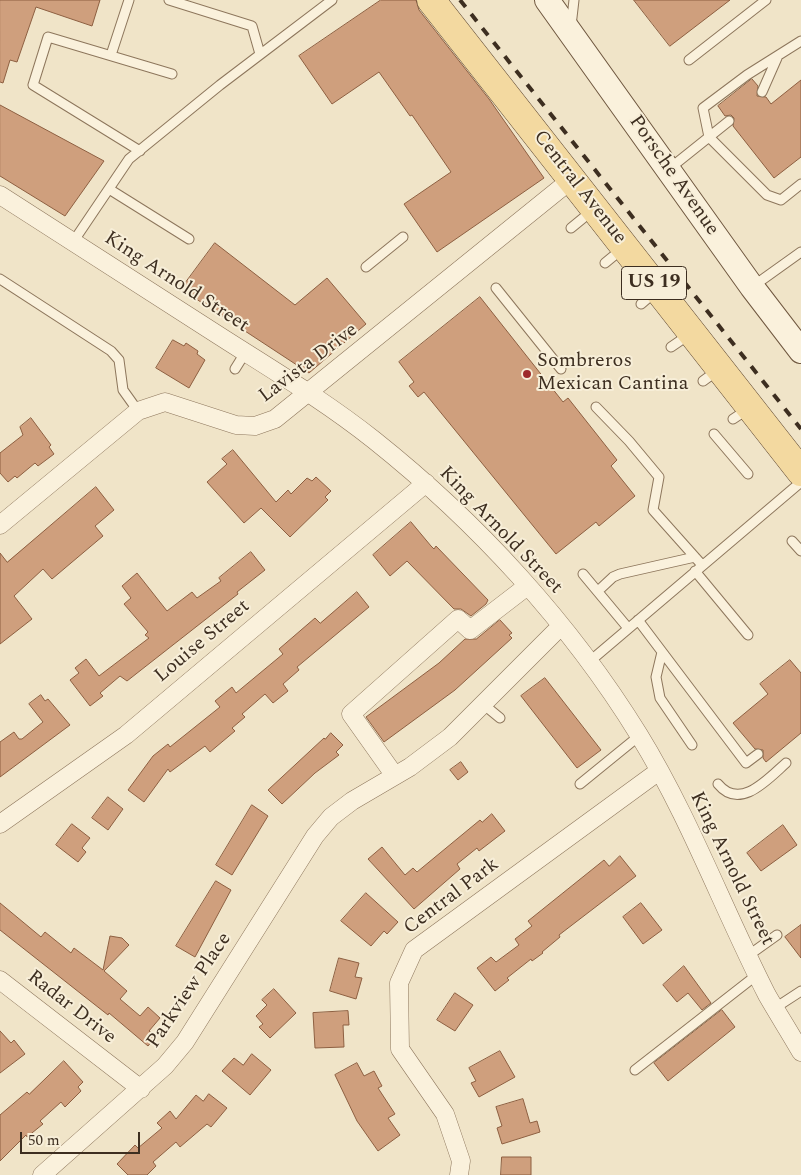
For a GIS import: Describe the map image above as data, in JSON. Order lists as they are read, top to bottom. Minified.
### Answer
{"streets":{"main road":["Central Avenue","US 19"],"street":["Porsche Avenue","King Arnold Street","Lavista Drive","Louise Street","Central Park","Parkview Place","Radar Drive"]},"crossings":[["Central Avenue","Lavista Drive"],["King Arnold Street","Lavista Drive"],["King Arnold Street","Louise Street"],["King Arnold Street","Central Park"],["King Arnold Street","Parkview Place"],["Parkview Place","Radar Drive"]],"places":["Sombreros Mexican Cantina"],"scale_bar":"50 m"}
